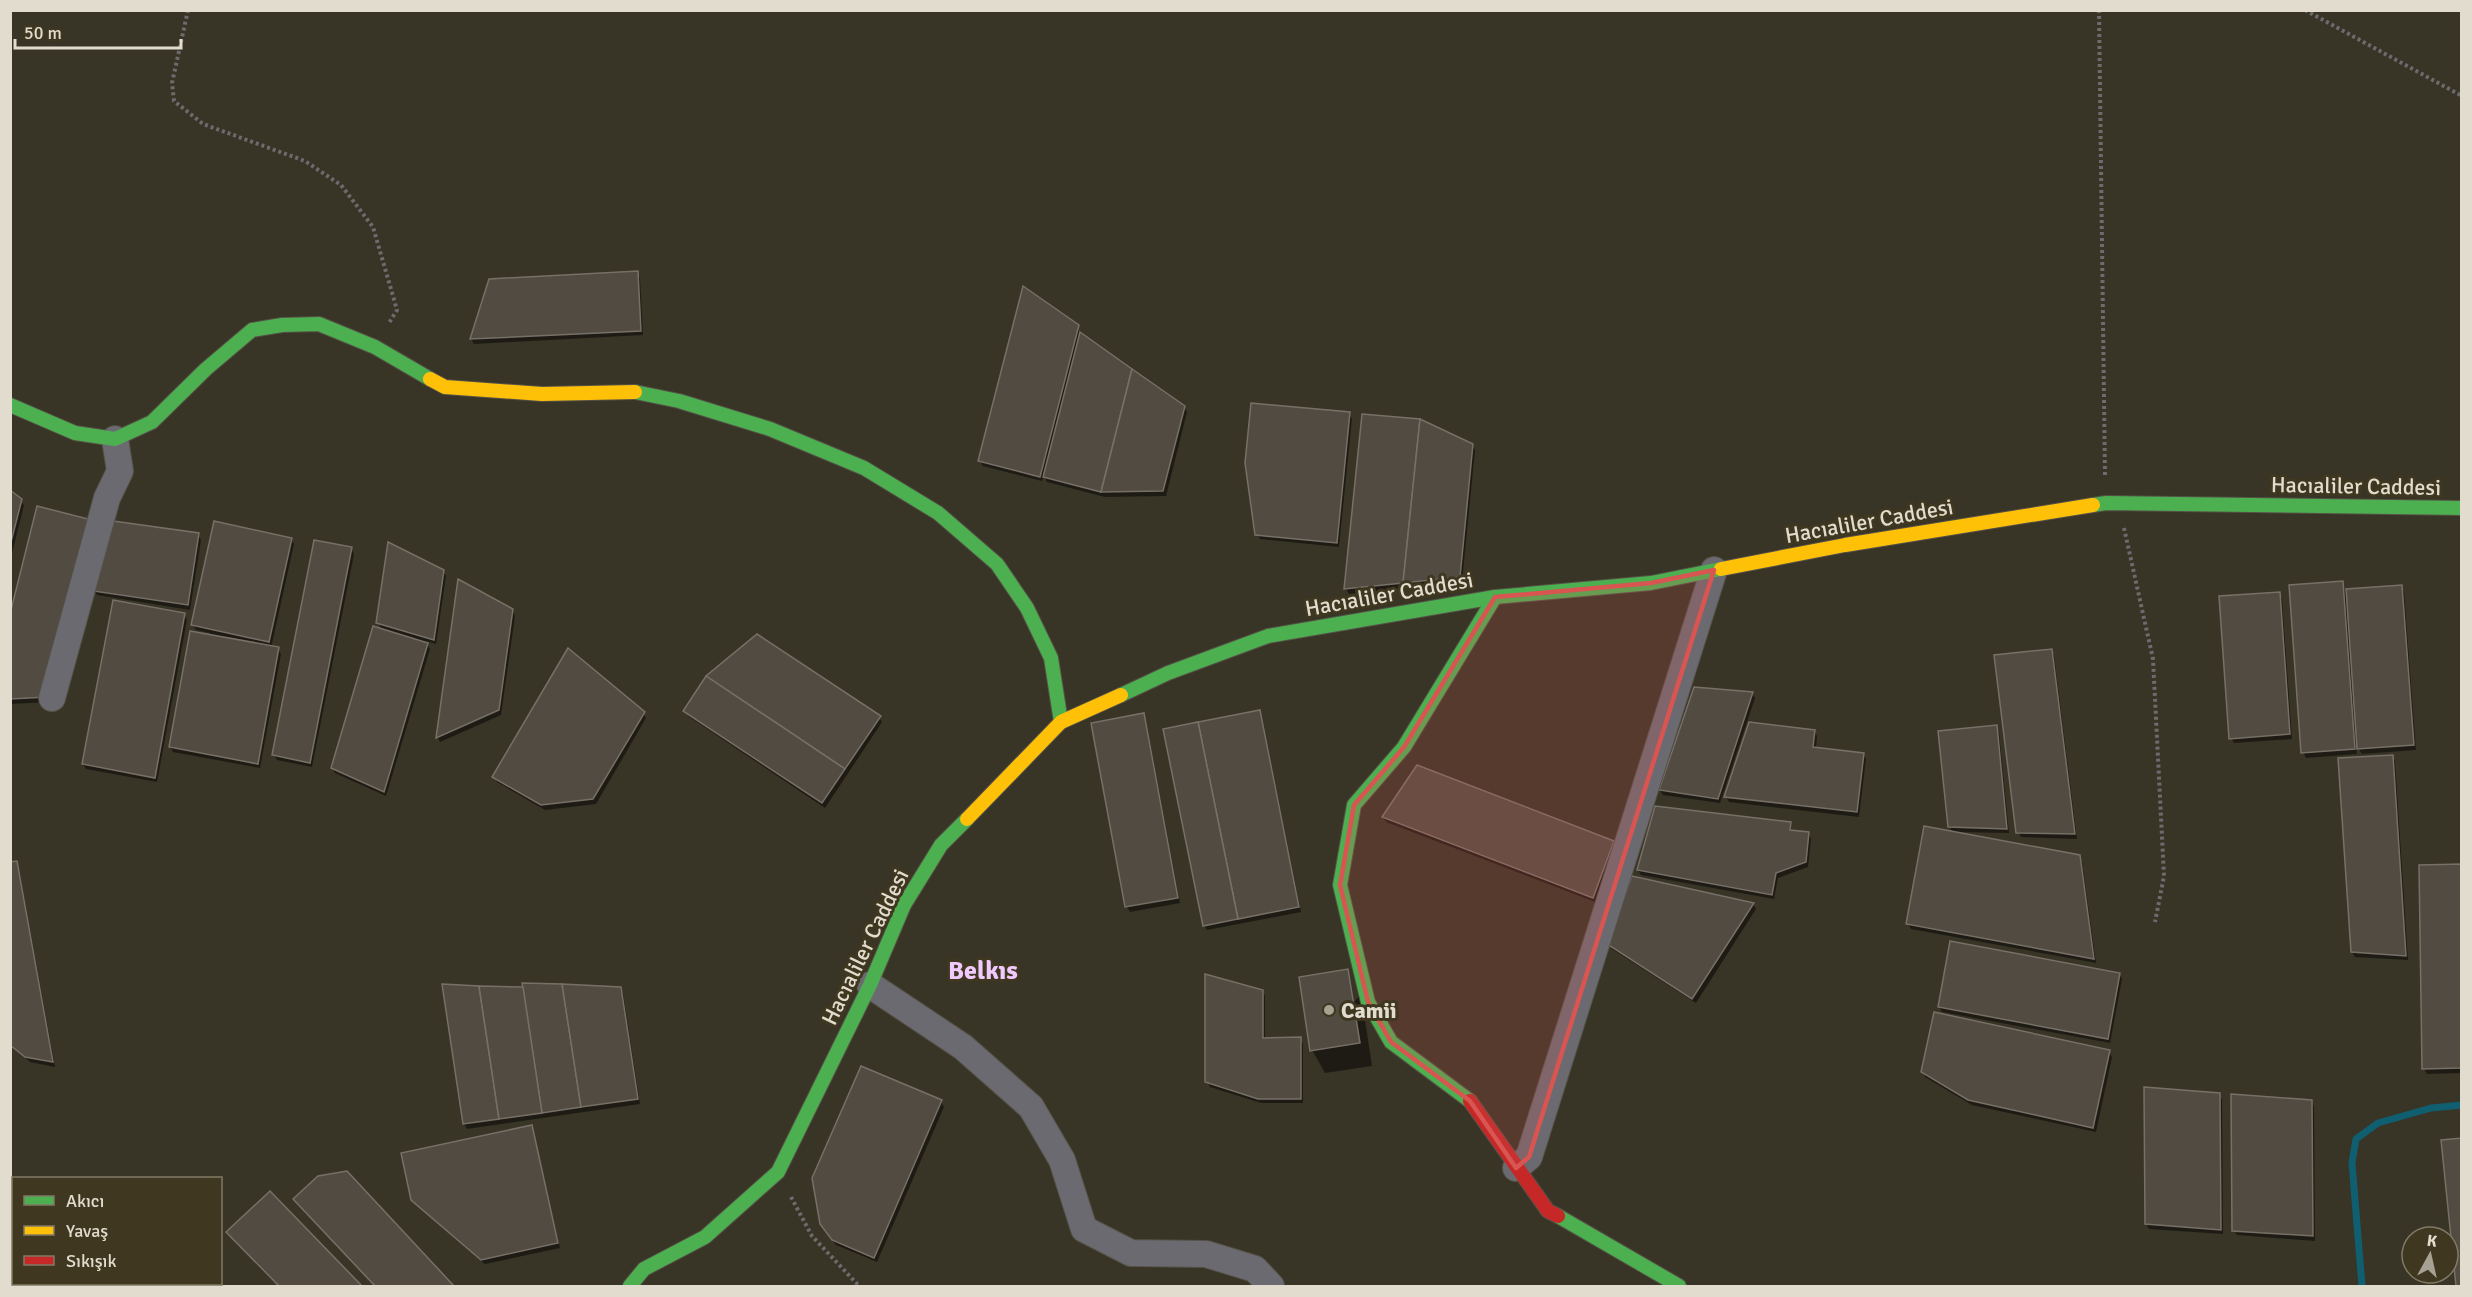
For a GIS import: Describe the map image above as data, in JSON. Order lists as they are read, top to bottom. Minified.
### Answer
{"streets":{"street":["Hacıaliler Caddesi"]},"districts":["Belkıs"],"places":["Camii"],"legend":["Akıcı","Yavaş","Sıkışık"],"scale_bar":"50 m","north":"top"}
